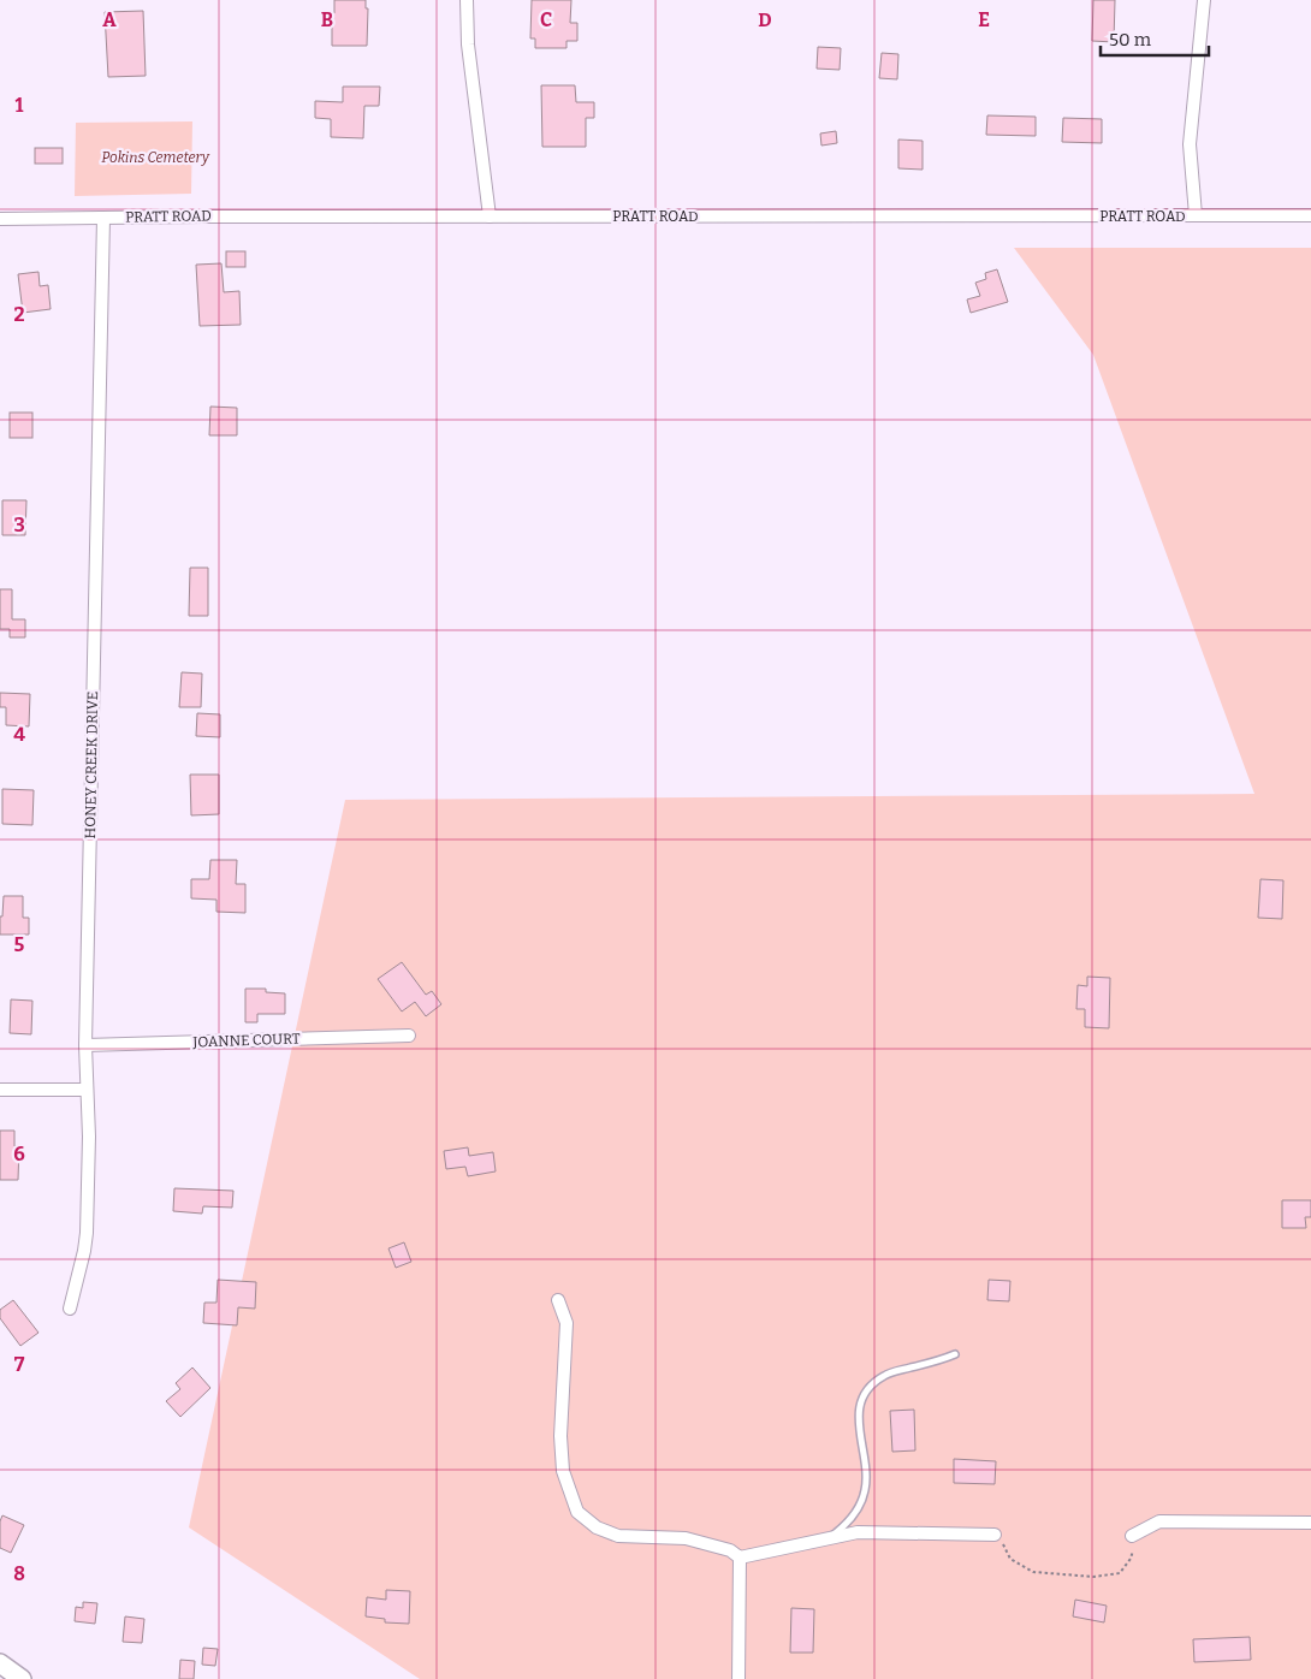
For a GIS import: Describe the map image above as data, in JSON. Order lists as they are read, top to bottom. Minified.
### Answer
{"streets":{"street":["PRATT ROAD","HONEY CREEK DRIVE","JOANNE COURT"]},"crossings":[["PRATT ROAD","HONEY CREEK DRIVE"],["HONEY CREEK DRIVE","JOANNE COURT"]],"parks":["Pokins Cemetery"],"scale_bar":"50 m","grid":{"columns":["A","B","C","D","E"],"rows":["1","2","3","4","5","6","7","8"]}}
